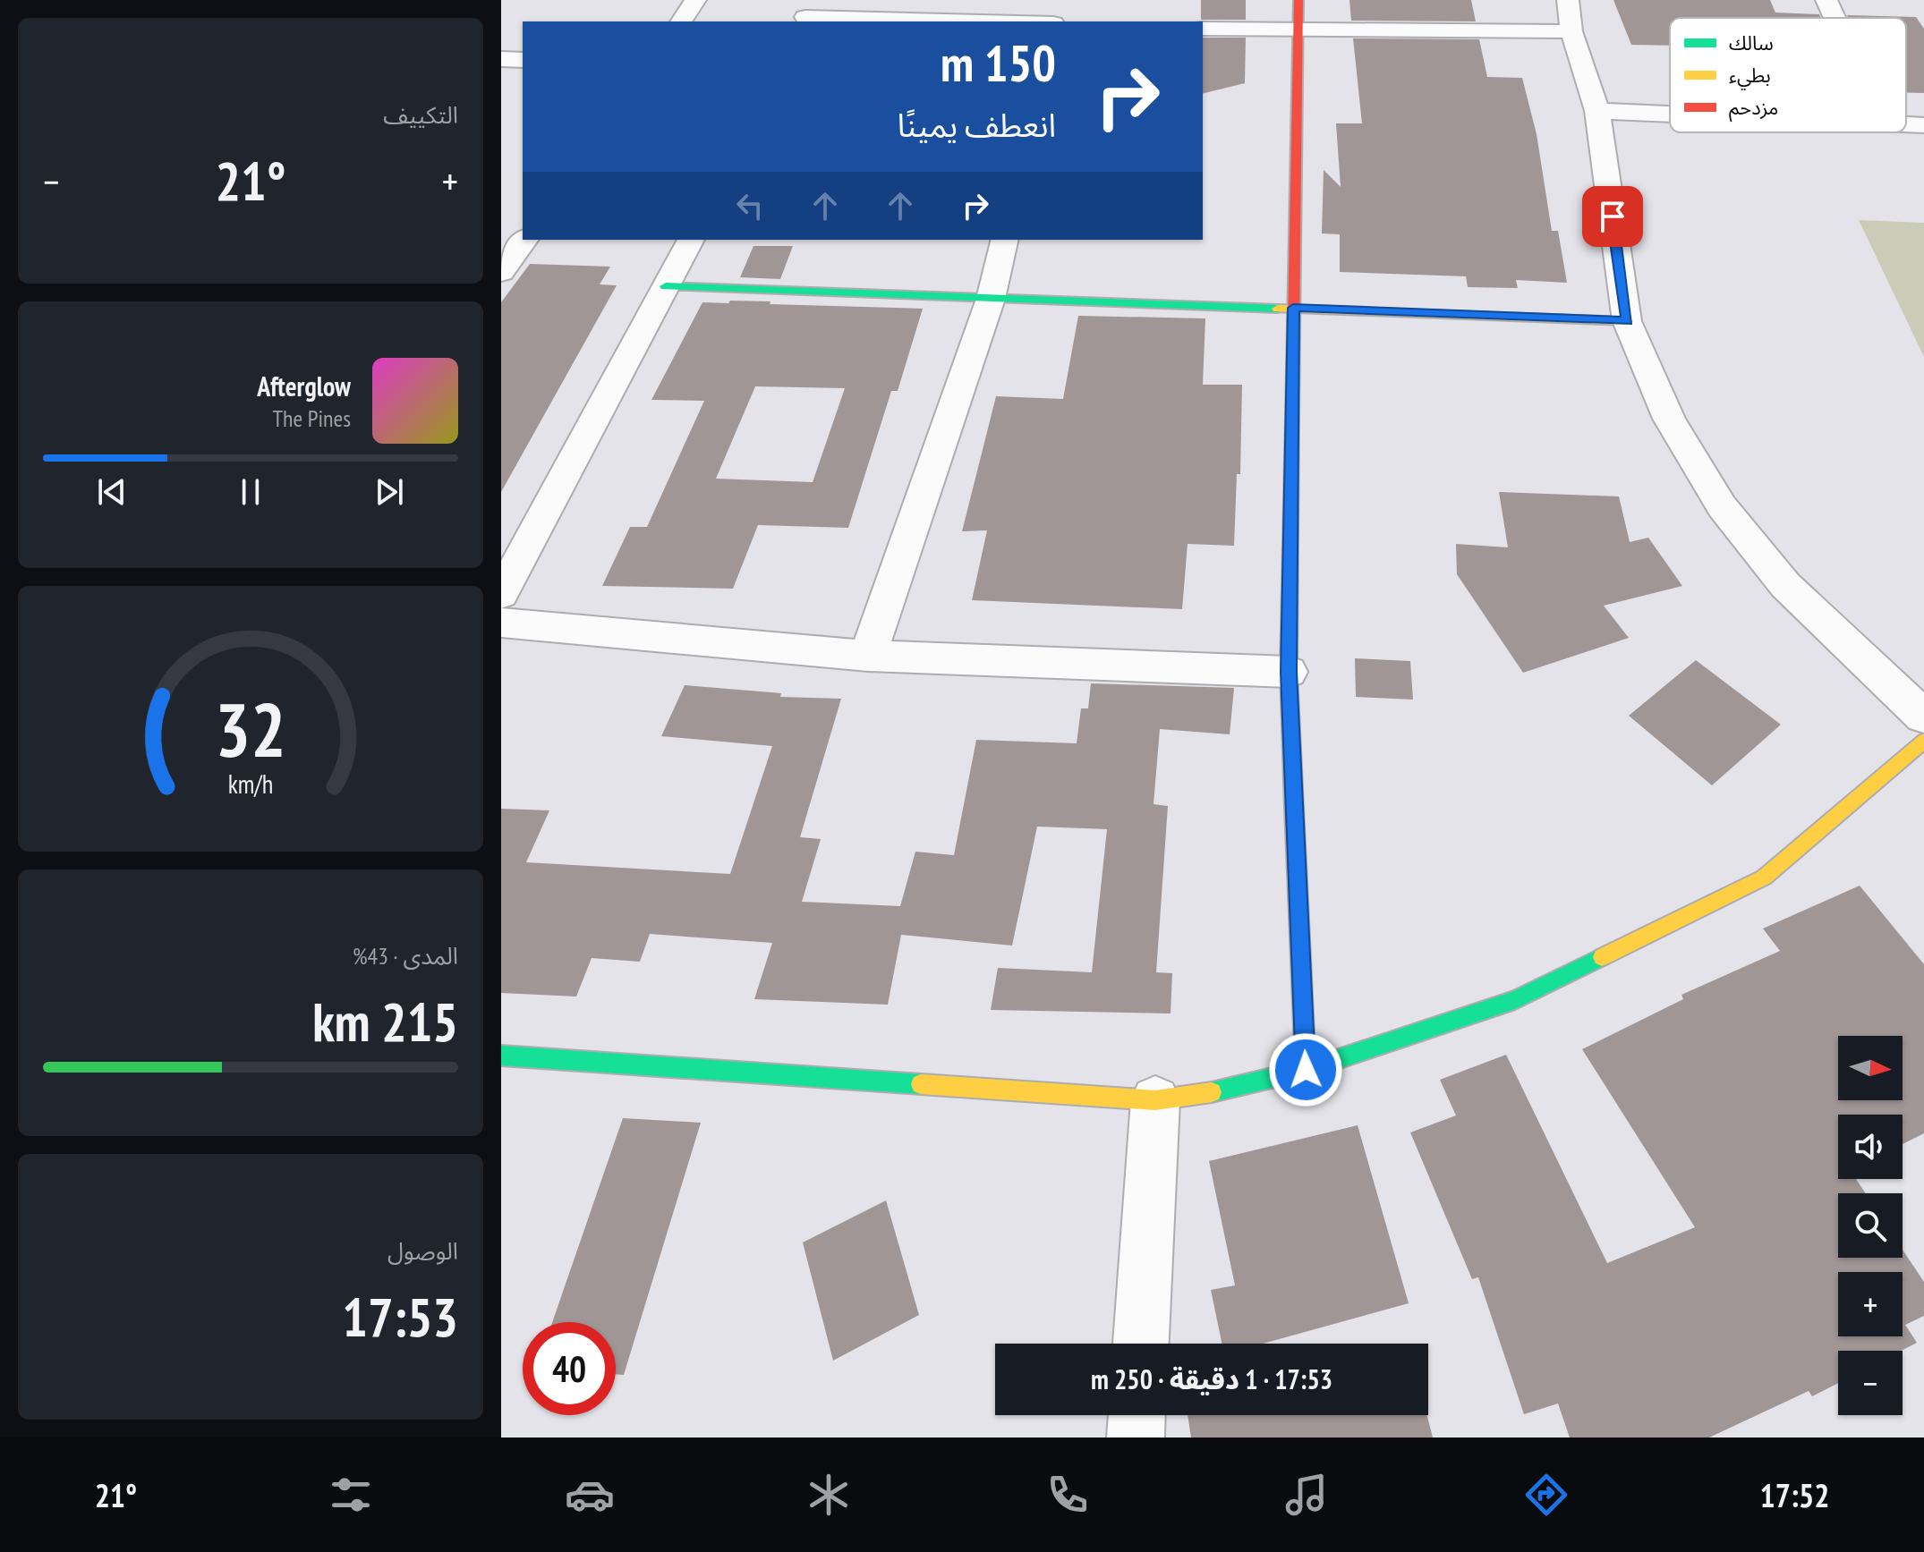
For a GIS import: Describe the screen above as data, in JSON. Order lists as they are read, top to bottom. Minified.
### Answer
{"legend":["سالك","بطيء","مزدحم"],"north":"right","page":{"tile":["التكييف",["المدى · 43%","215 km"],["الوصول","17:53"]],"turn":["150 m","انعطف يمينًا"],"heat":["−","21°","+"],"song":["Afterglow","The Pines"],"map_buttons":["+","−"],"limit":"40","trip":"17:53 · 1 دقيقة · 250 m","tabs":["17:52","21°"],"gauge":["32","km/h"]}}
